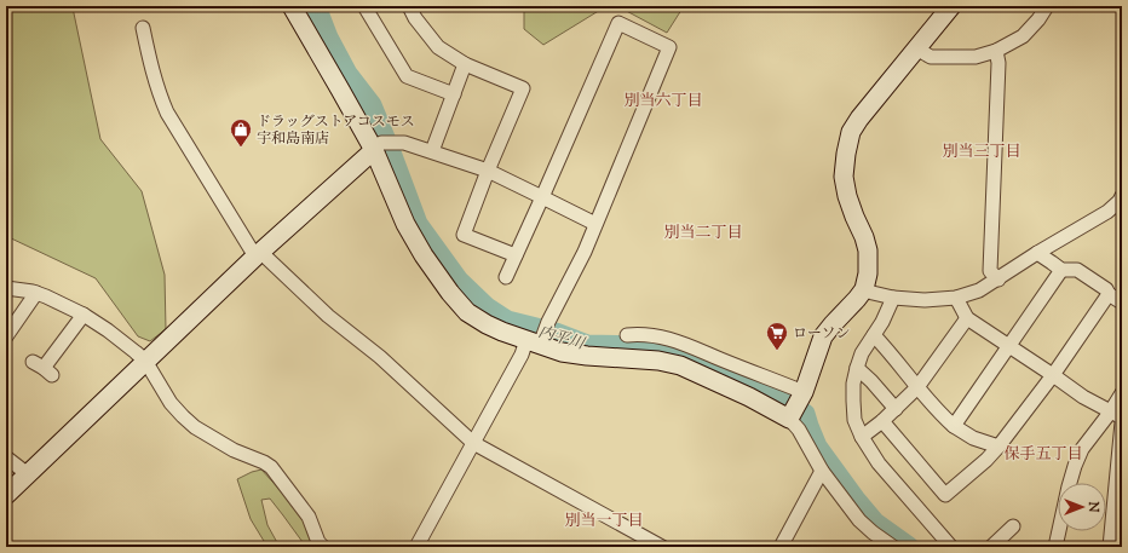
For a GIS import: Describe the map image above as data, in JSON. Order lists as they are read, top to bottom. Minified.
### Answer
{"districts":["別当六丁目","別当三丁目","別当二丁目","保手五丁目","別当一丁目"],"water":["内平川"],"places":{"shop":["ドラッグストアコスモス 宇和島南店"],"supermarket":["ローソン"]},"north":"right"}
